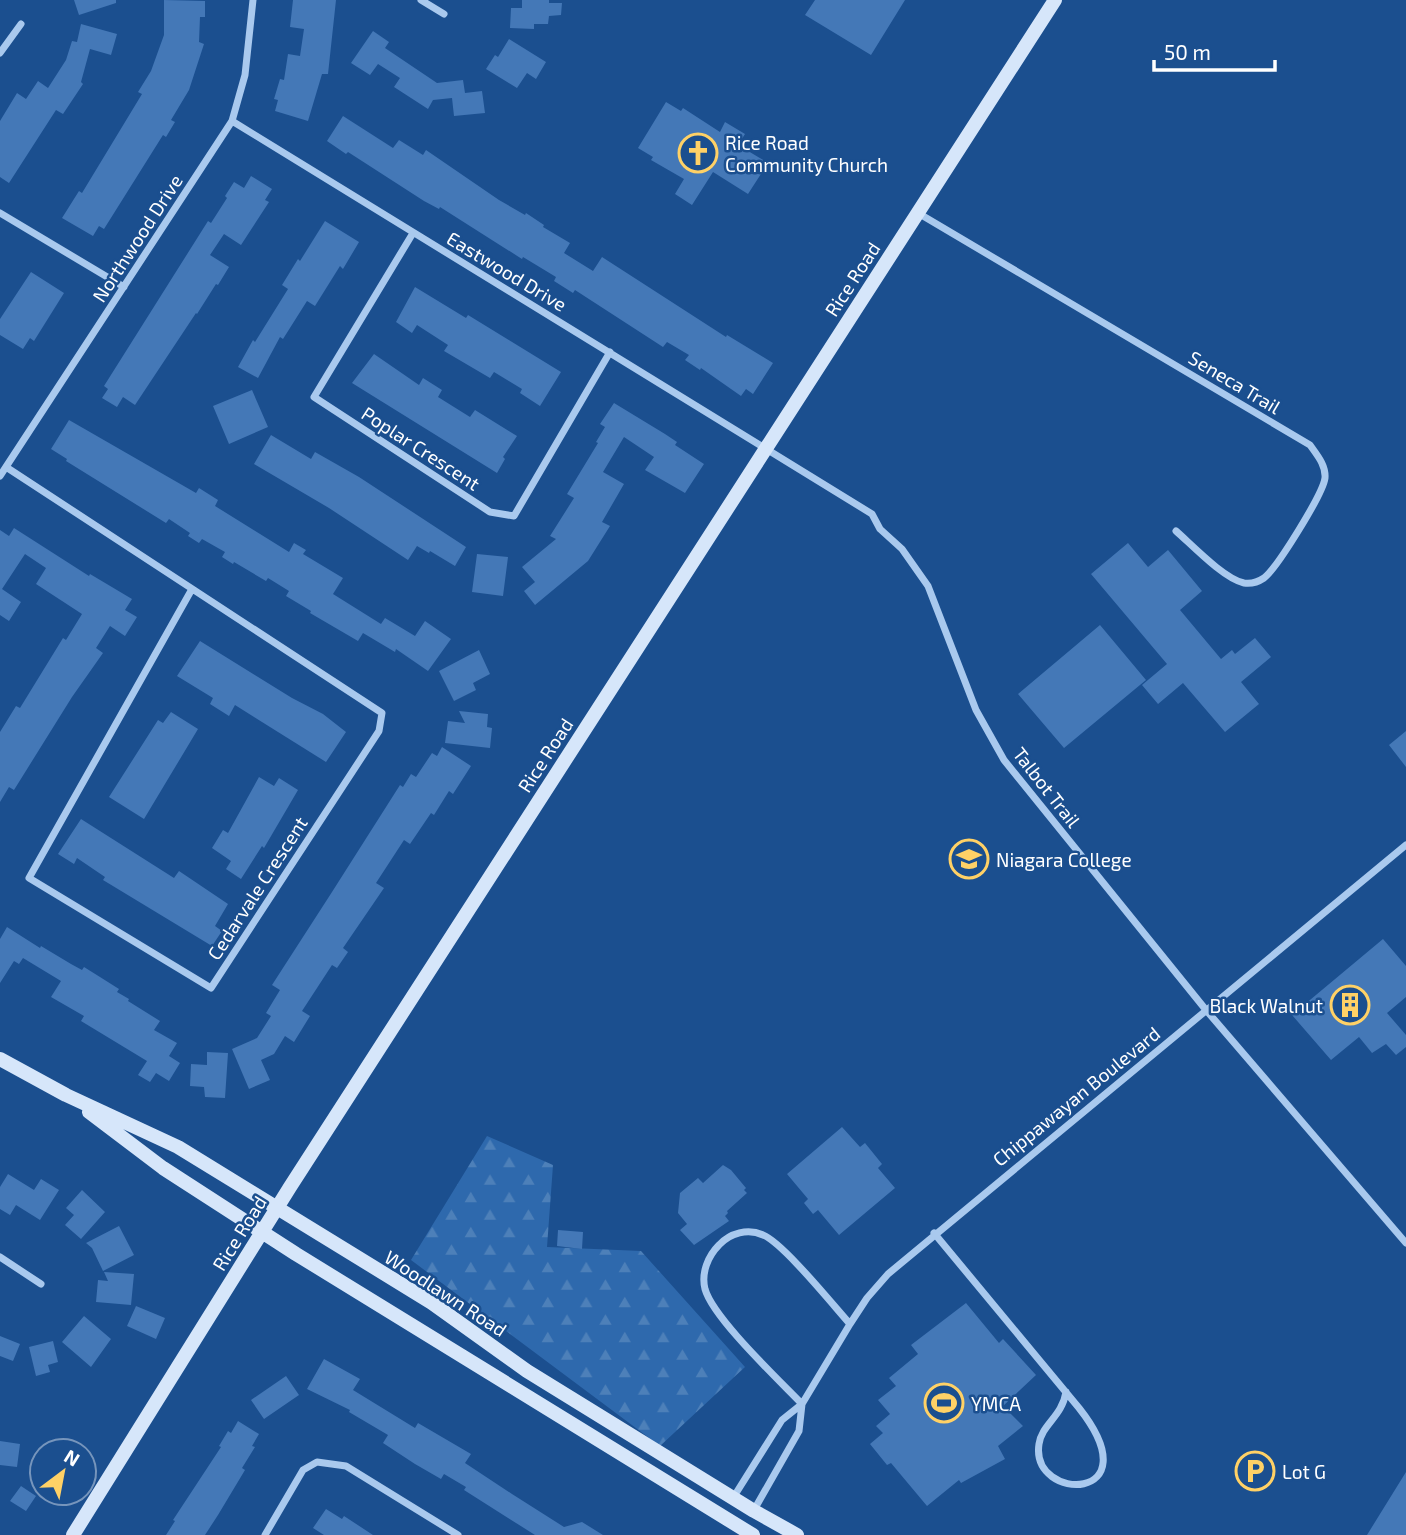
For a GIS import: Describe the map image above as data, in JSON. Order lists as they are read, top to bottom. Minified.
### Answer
{"streets":{"main road":["Rice Road","Woodlawn Road"],"street":["Northwood Drive","Eastwood Drive","Seneca Trail","Poplar Crescent","Talbot Trail","Cedarvale Crescent","Chippawayan Boulevard"]},"crossings":[["Northwood Drive","Eastwood Drive"],["Northwood Drive","Cedarvale Crescent"],["Eastwood Drive","Rice Road"],["Eastwood Drive","Poplar Crescent"],["Eastwood Drive","Talbot Trail"],["Rice Road","Seneca Trail"],["Rice Road","Talbot Trail"],["Rice Road","Woodlawn Road"],["Talbot Trail","Chippawayan Boulevard"],["Chippawayan Boulevard","Woodlawn Road"]],"places":{"church":["Rice Road Community Church"],"school or university":["Niagara College"],"building":["Black Walnut"],"sports":["YMCA"],"parking":["Lot G"]},"scale_bar":"50 m","north":"top right"}
